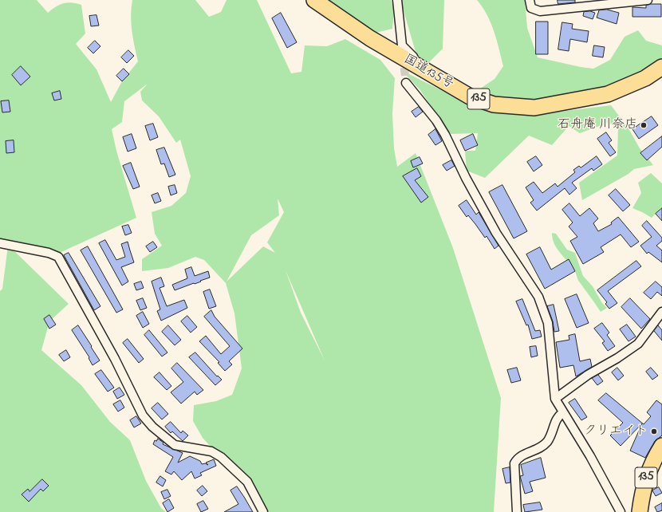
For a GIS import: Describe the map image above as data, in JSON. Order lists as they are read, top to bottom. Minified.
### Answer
{"streets":{"highway":["国道135号","135"]},"places":["石舟庵 川奈店","クリエイト"]}
